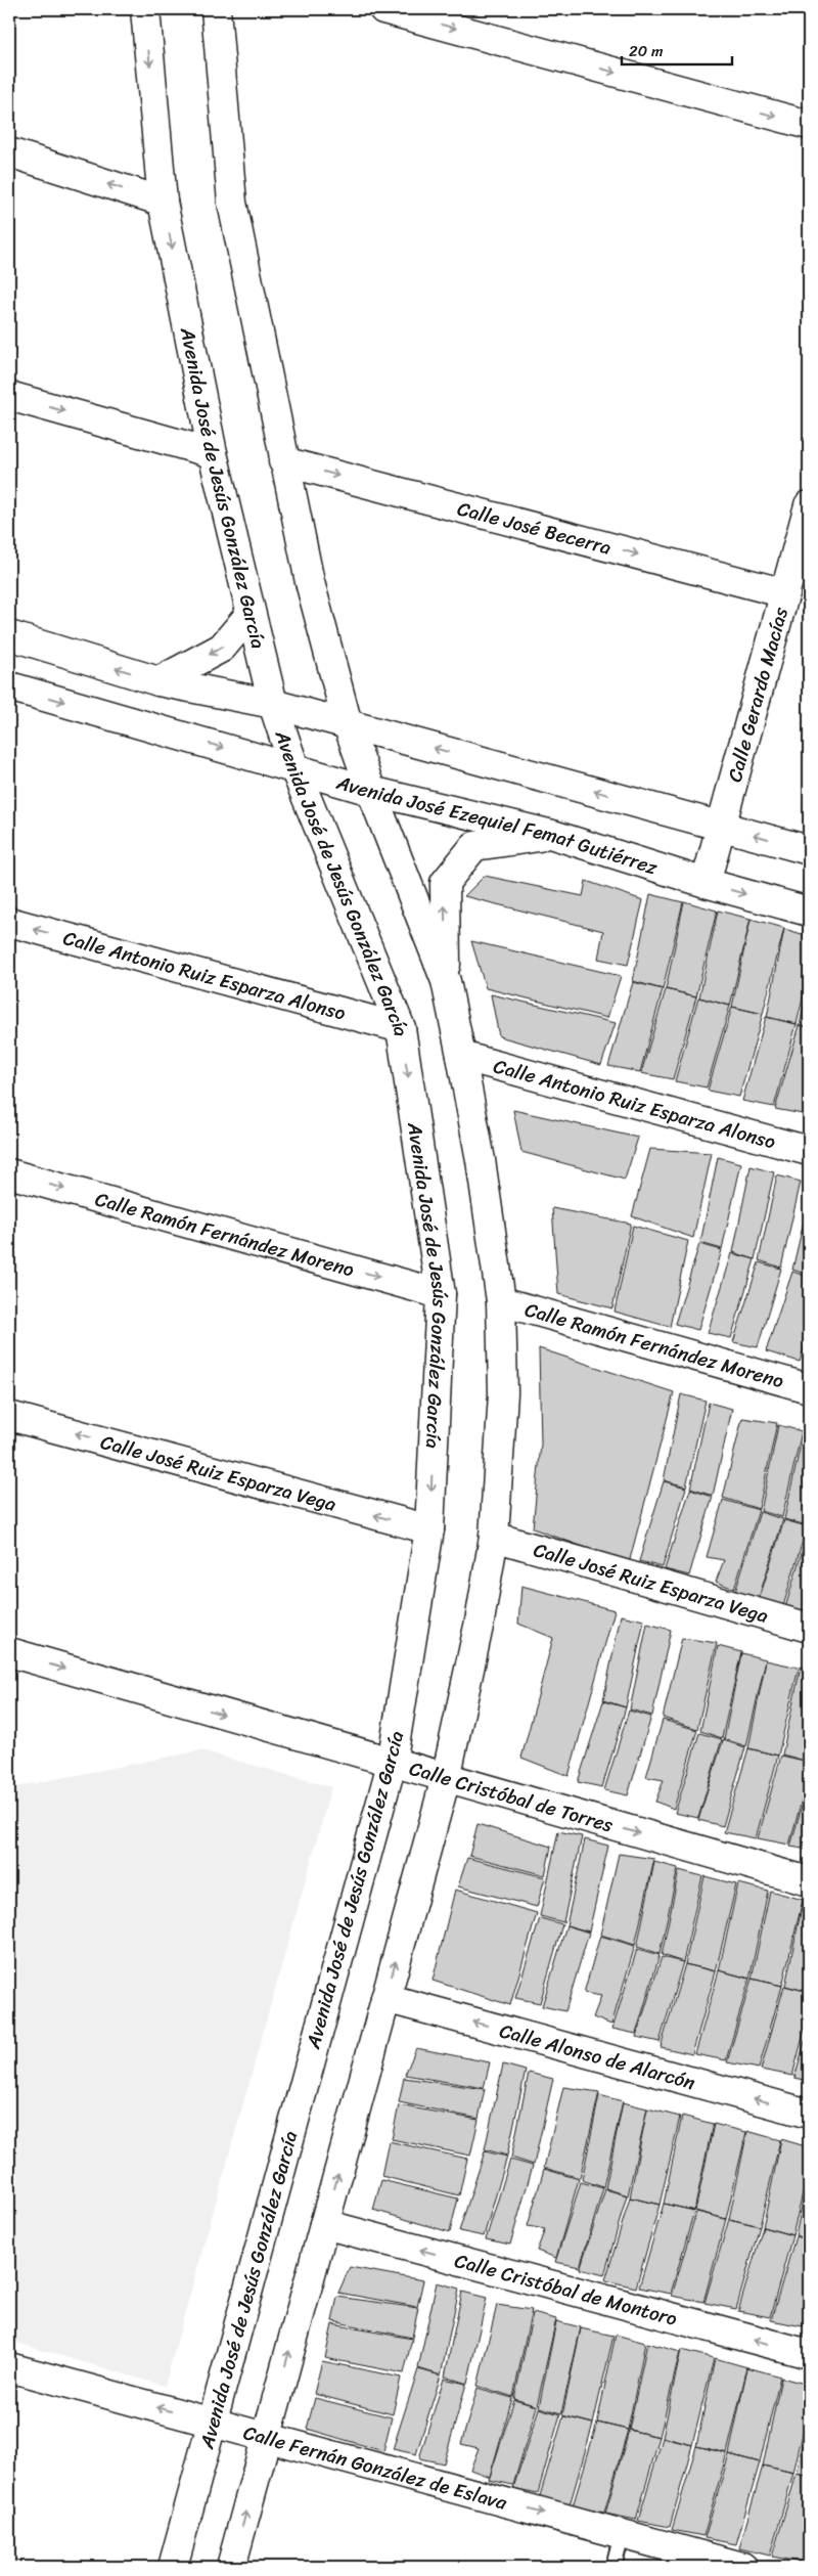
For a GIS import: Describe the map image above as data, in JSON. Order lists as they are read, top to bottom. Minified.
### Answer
{"streets":{"street":["Avenida José de Jesús González García","Calle José Becerra","Calle Gerardo Macías","Avenida José Ezequiel Femat Gutiérrez","Calle Antonio Ruiz Esparza Alonso","Calle Ramón Fernández Moreno","Calle José Ruiz Esparza Vega","Calle Cristóbal de Torres","Calle Alonso de Alarcón","Calle Cristóbal de Montoro","Calle Fernán González de Eslava"]},"crossings":[["Avenida José de Jesús González García","Avenida José Ezequiel Femat Gutiérrez"],["Avenida José de Jesús González García","Calle Antonio Ruiz Esparza Alonso"],["Avenida José de Jesús González García","Calle Ramón Fernández Moreno"],["Avenida José de Jesús González García","Calle José Ruiz Esparza Vega"],["Avenida José de Jesús González García","Calle Cristóbal de Torres"],["Avenida José de Jesús González García","Calle Fernán González de Eslava"],["Calle José Becerra","Calle Gerardo Macías"],["Calle Gerardo Macías","Avenida José Ezequiel Femat Gutiérrez"]],"one_way":["Calle Antonio Ruiz Esparza Alonso","Calle Ramón Fernández Moreno","Calle José Ruiz Esparza Vega","Calle Cristóbal de Torres","Calle Alonso de Alarcón","Calle Cristóbal de Montoro"],"scale_bar":"20 m"}
